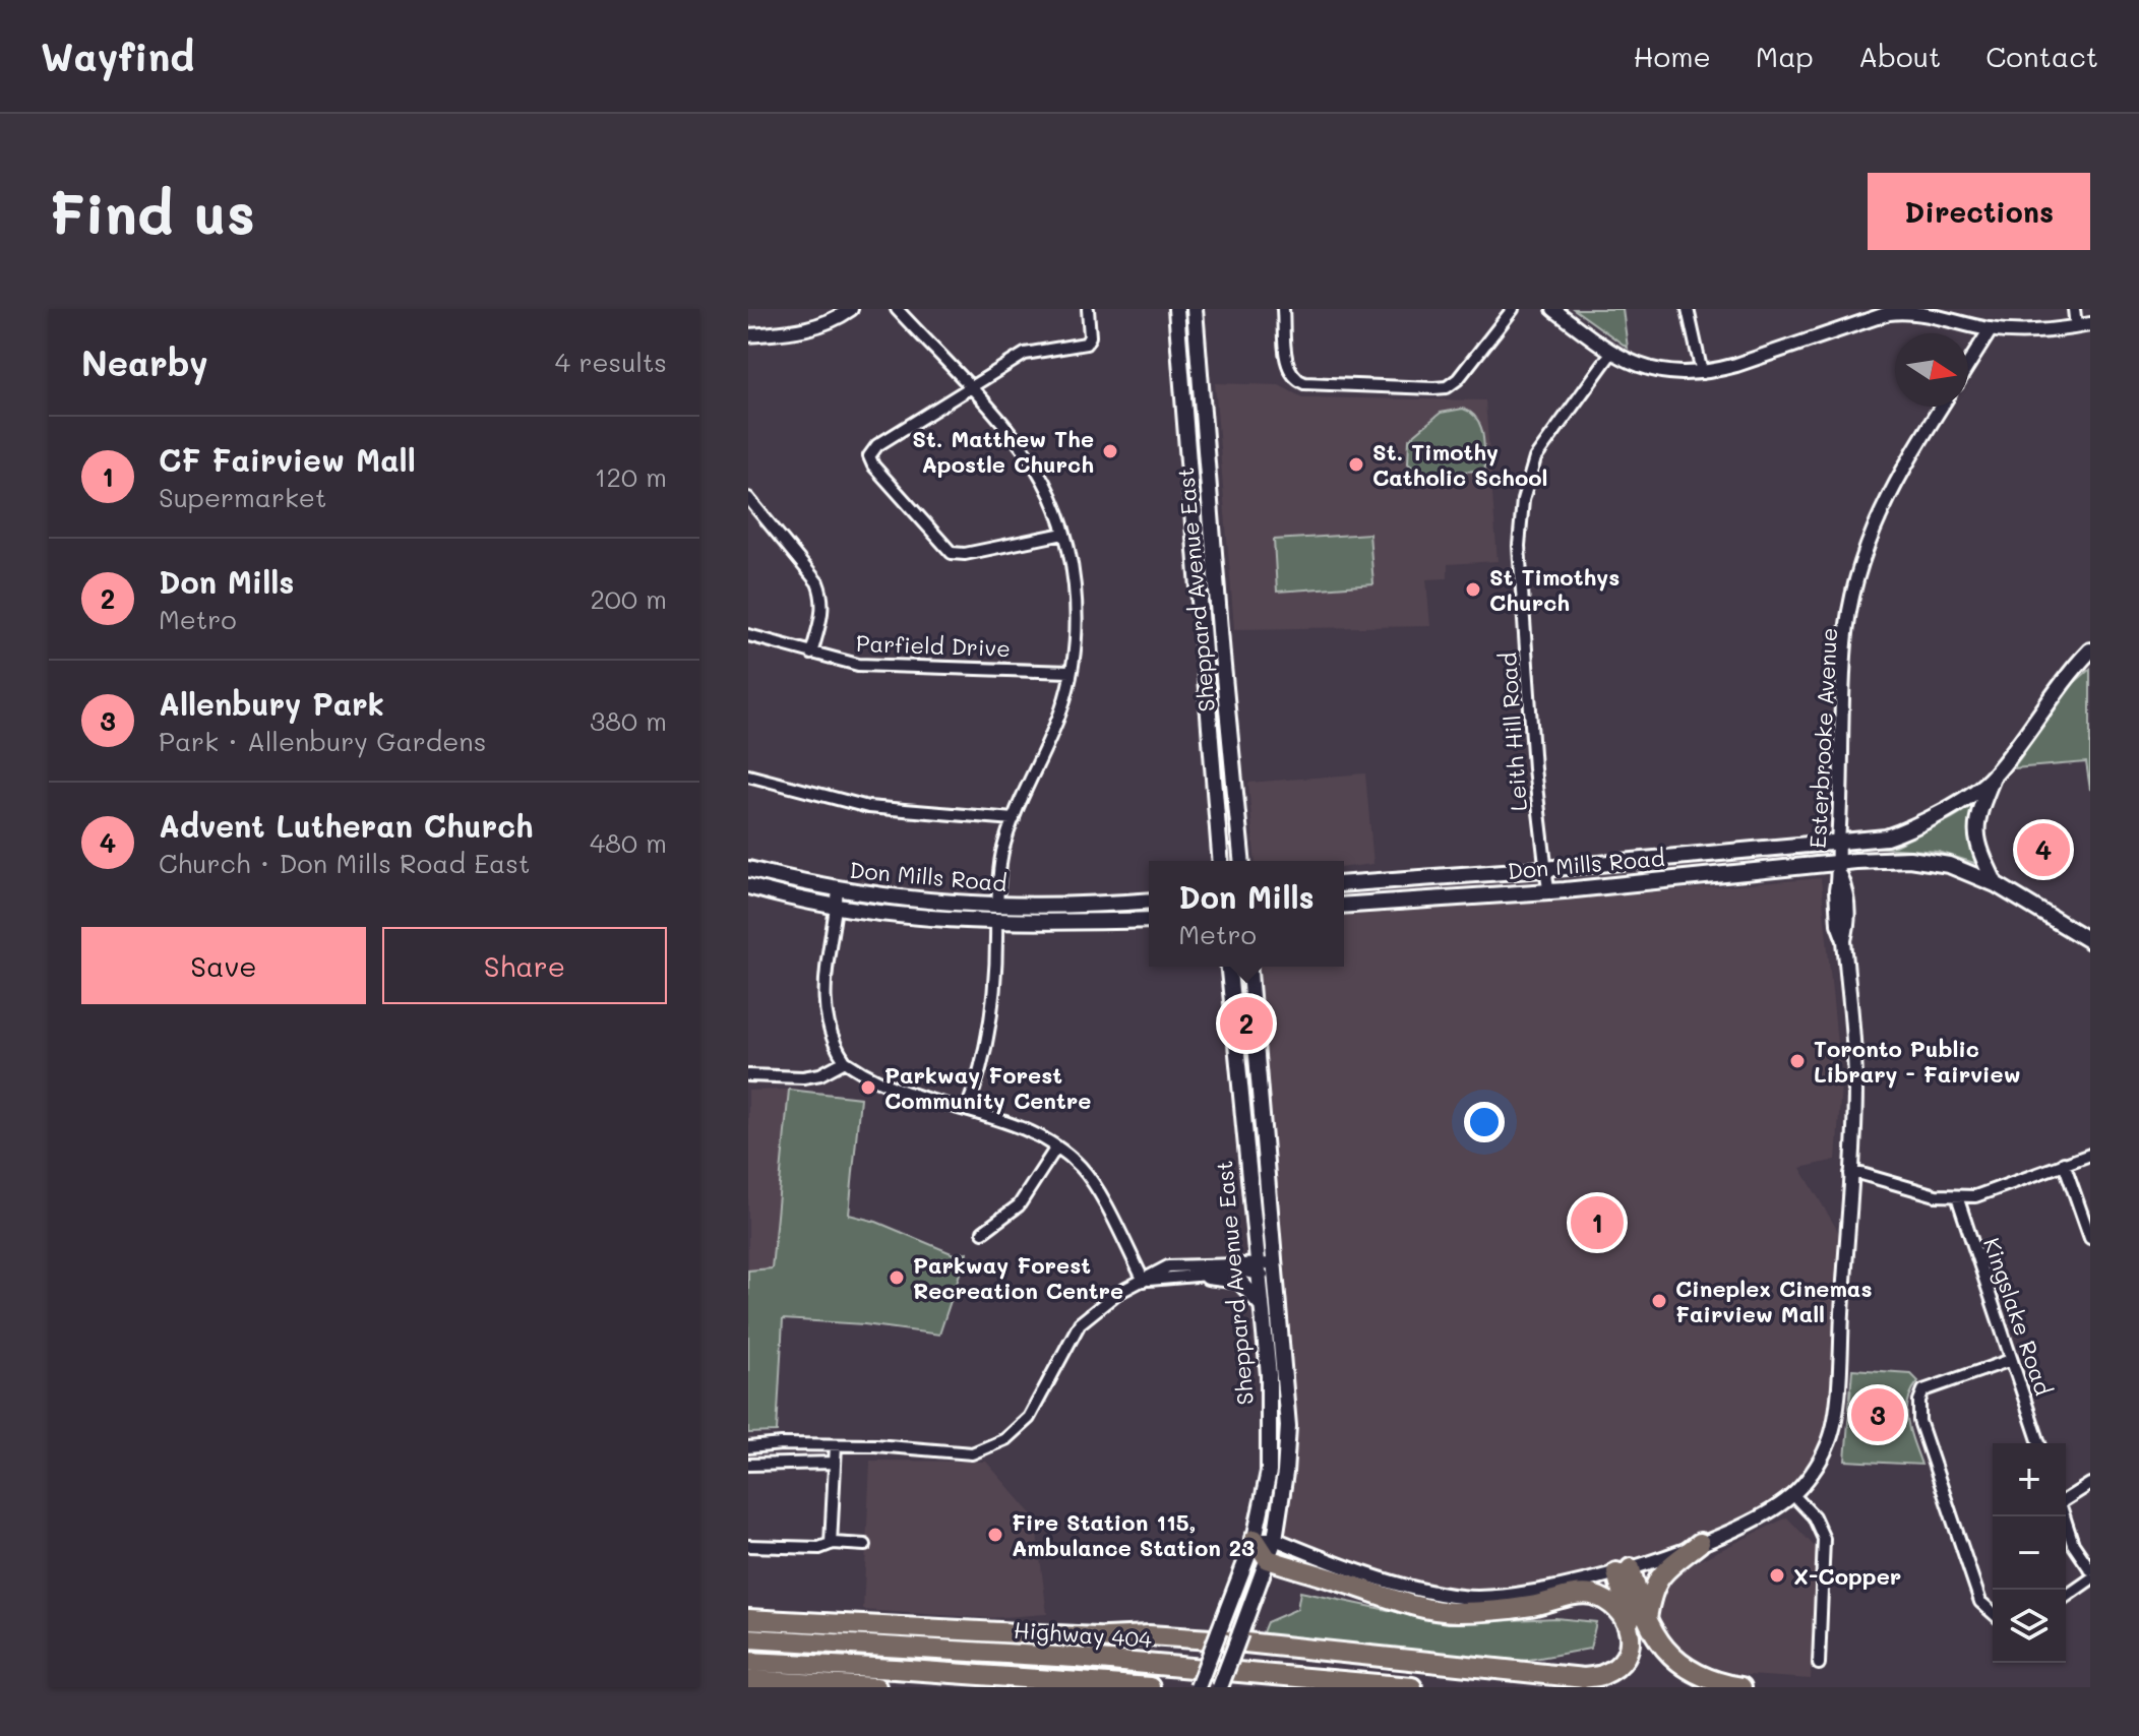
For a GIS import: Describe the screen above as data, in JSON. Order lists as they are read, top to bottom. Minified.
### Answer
{"streets":{"highway":["Highway 404"],"main road":["Sheppard Avenue East","Don Mills Road"],"street":["Parfield Drive","Leith Hill Road","Esterbrooke Avenue","Kingslake Road"]},"crossings":[["Leith Hill Road","Don Mills Road"],["Esterbrooke Avenue","Don Mills Road"]],"places":["St. Matthew The Apostle Church","St. Timothy Catholic School","St Timothys Church","Toronto Public Library - Fairview","Parkway Forest Community Centre","Parkway Forest Recreation Centre","Cineplex Cinemas Fairview Mall","Fire Station 115, Ambulance Station 23","X-Copper"],"north":"right","page":{"header":"Wayfind","nav":["Home","Map","About","Contact"],"buttons":["Directions",["Save","Share"]],"title":"Find us","heading":["Nearby","4 results"],"list":[{"mark":"1","name":"CF Fairview Mall","note":"Supermarket","value":"120 m"},{"mark":"2","name":"Don Mills","note":"Metro","value":"200 m"},{"mark":"3","name":"Allenbury Park","note":"Park · Allenbury Gardens","value":"380 m"},{"mark":"4","name":"Advent Lutheran Church","note":"Church · Don Mills Road East","value":"480 m"}],"pins":["4","2","1","3"],"popup":["Don Mills","Metro"],"map_buttons":["+","−"]}}
